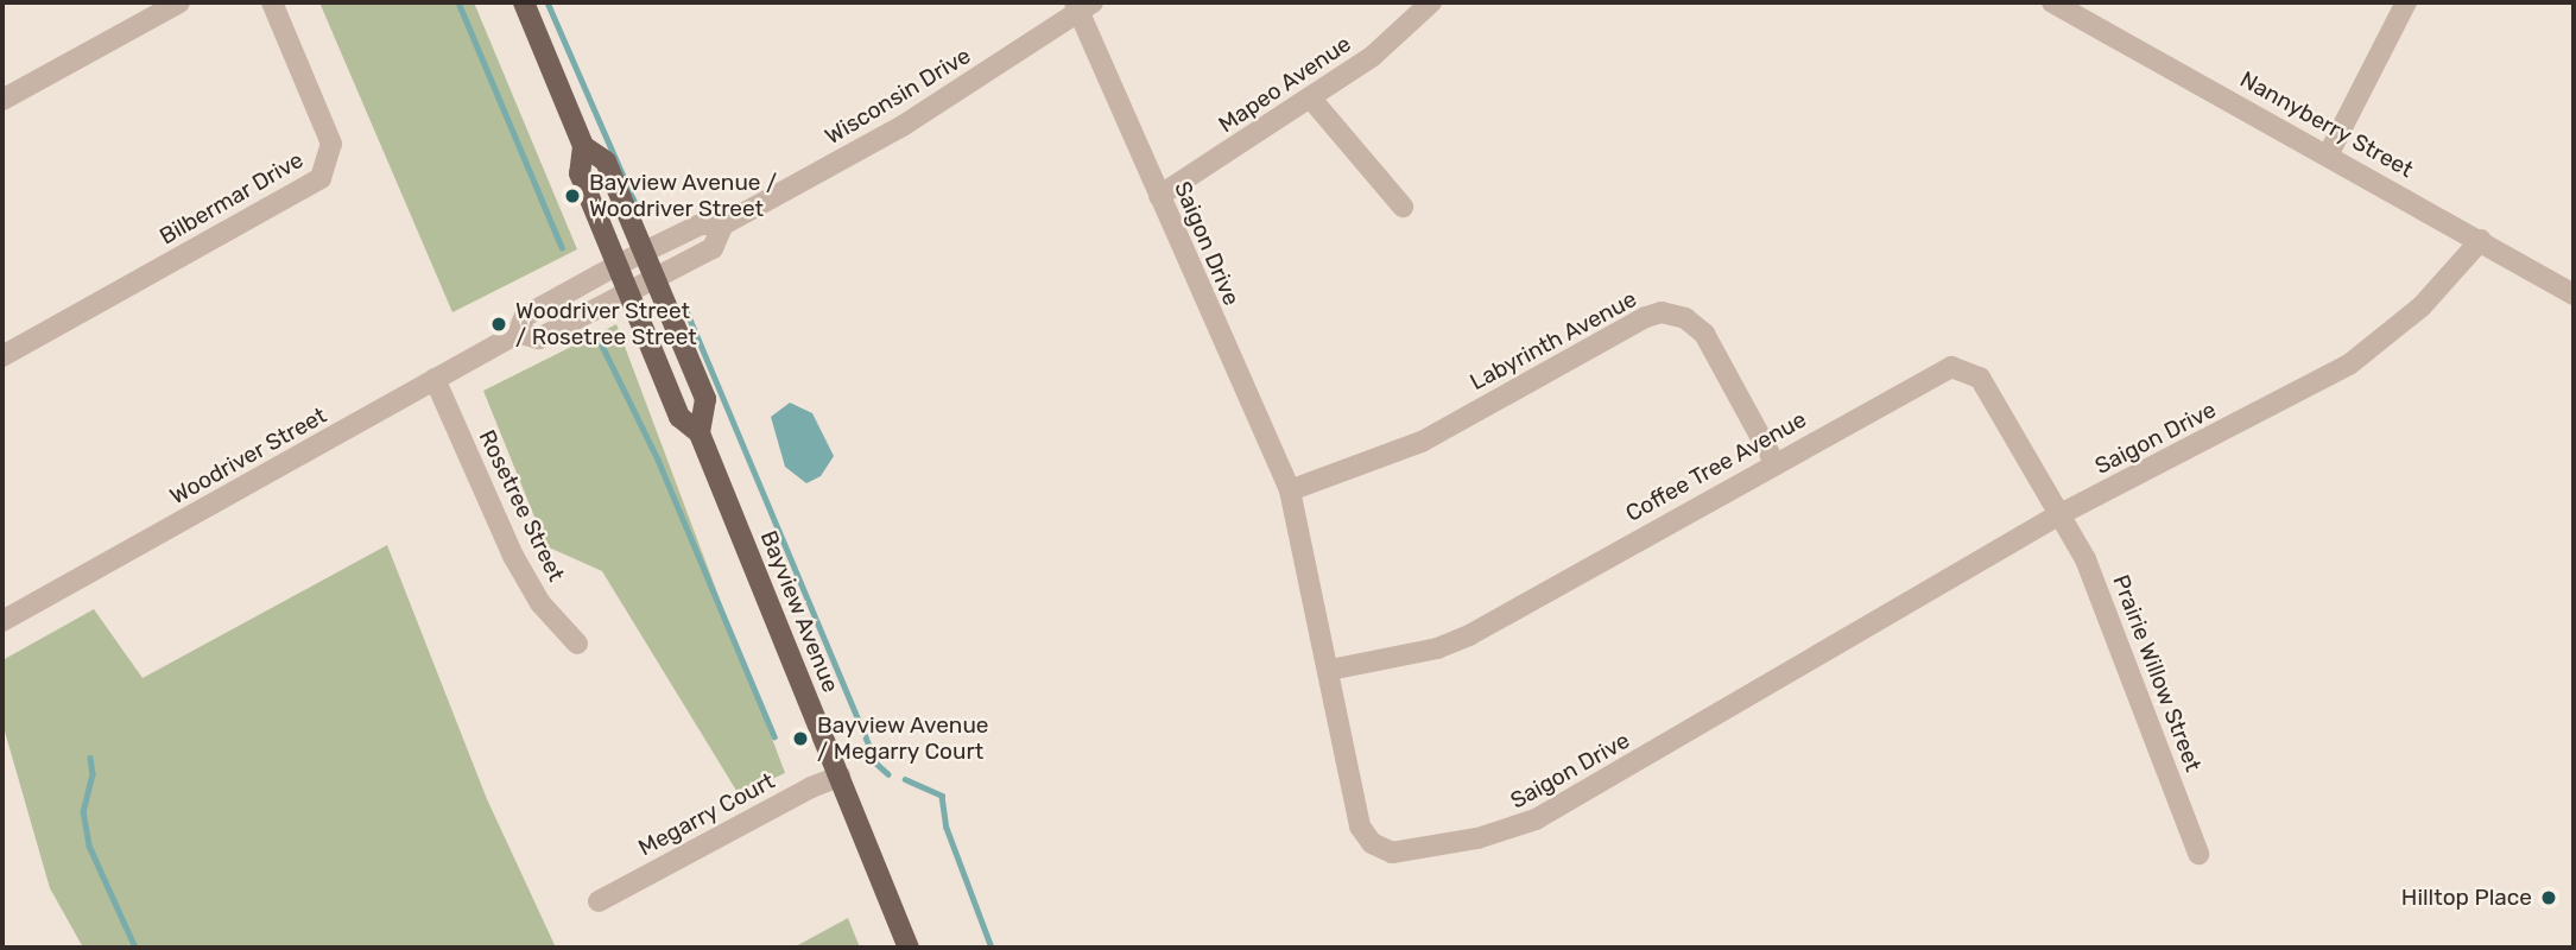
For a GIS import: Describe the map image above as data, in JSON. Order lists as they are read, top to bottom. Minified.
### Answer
{"streets":{"main road":["Bayview Avenue"],"street":["Mapeo Avenue","Wisconsin Drive","Nannyberry Street","Bilbermar Drive","Saigon Drive","Labyrinth Avenue","Woodriver Street","Coffee Tree Avenue","Rosetree Street","Prairie Willow Street","Megarry Court"]},"crossings":[["Mapeo Avenue","Saigon Drive"],["Wisconsin Drive","Saigon Drive"],["Wisconsin Drive","Woodriver Street"],["Wisconsin Drive","Bayview Avenue"],["Nannyberry Street","Saigon Drive"],["Saigon Drive","Labyrinth Avenue"],["Saigon Drive","Coffee Tree Avenue"],["Saigon Drive","Prairie Willow Street"],["Labyrinth Avenue","Coffee Tree Avenue"],["Woodriver Street","Rosetree Street"],["Woodriver Street","Bayview Avenue"],["Coffee Tree Avenue","Prairie Willow Street"],["Bayview Avenue","Megarry Court"]],"places":["Bayview Avenue / Woodriver Street","Woodriver Street / Rosetree Street","Bayview Avenue / Megarry Court","Hilltop Place"]}
